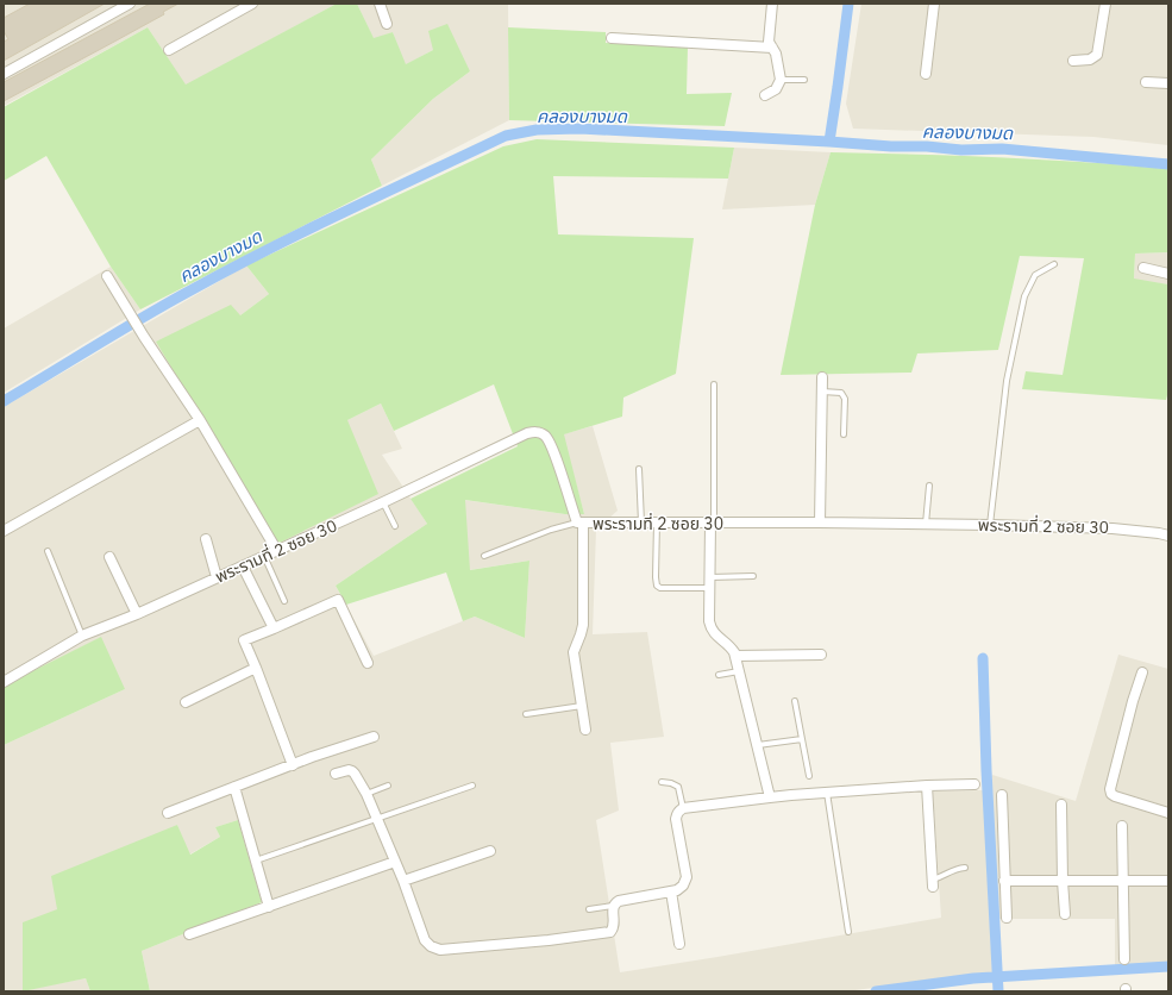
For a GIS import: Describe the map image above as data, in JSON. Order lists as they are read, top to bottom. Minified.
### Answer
{"streets":{"street":["พระรามที่ 2 ซอย 30"]},"water":["คลองบางมด"]}
